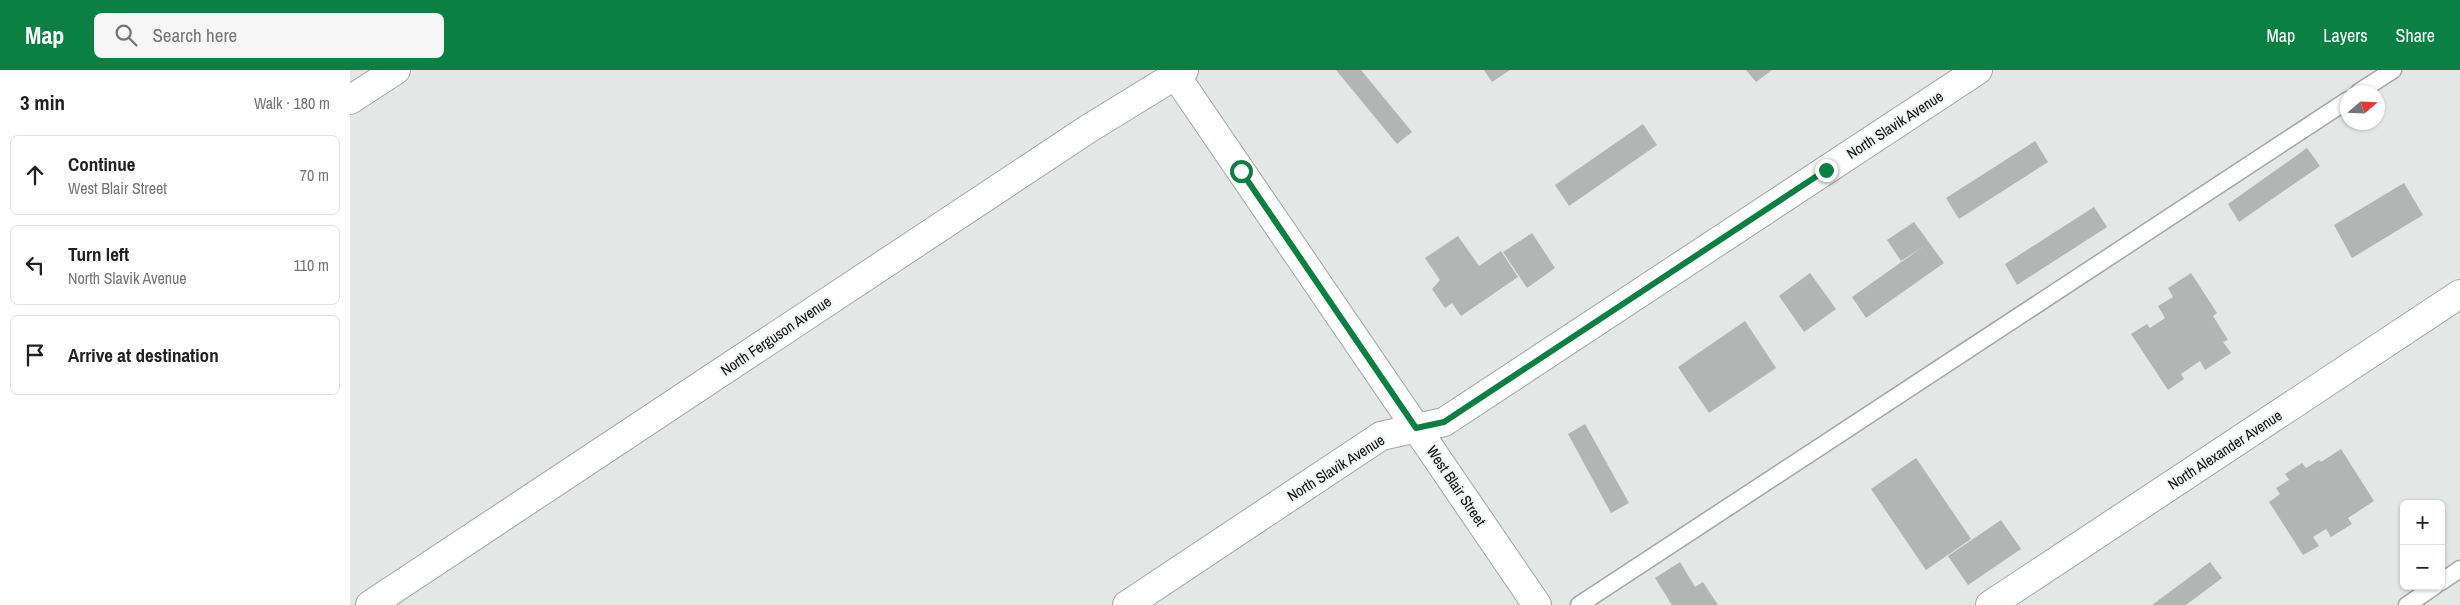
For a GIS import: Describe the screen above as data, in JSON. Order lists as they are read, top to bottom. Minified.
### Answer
{"streets":{"street":["North Slavik Avenue","North Ferguson Avenue","North Alexander Avenue","West Blair Street"]},"crossings":[["North Slavik Avenue","West Blair Street"],["North Ferguson Avenue","West Blair Street"]],"north":"right","page":{"header":"Map","search":"Search here","nav":["Map","Layers","Share"],"heading":["3 min","Walk · 180 m"],"list":[["Continue","West Blair Street","70 m"],["Turn left","North Slavik Avenue","110 m"],"Arrive at destination"],"map_buttons":["+","−"]}}
